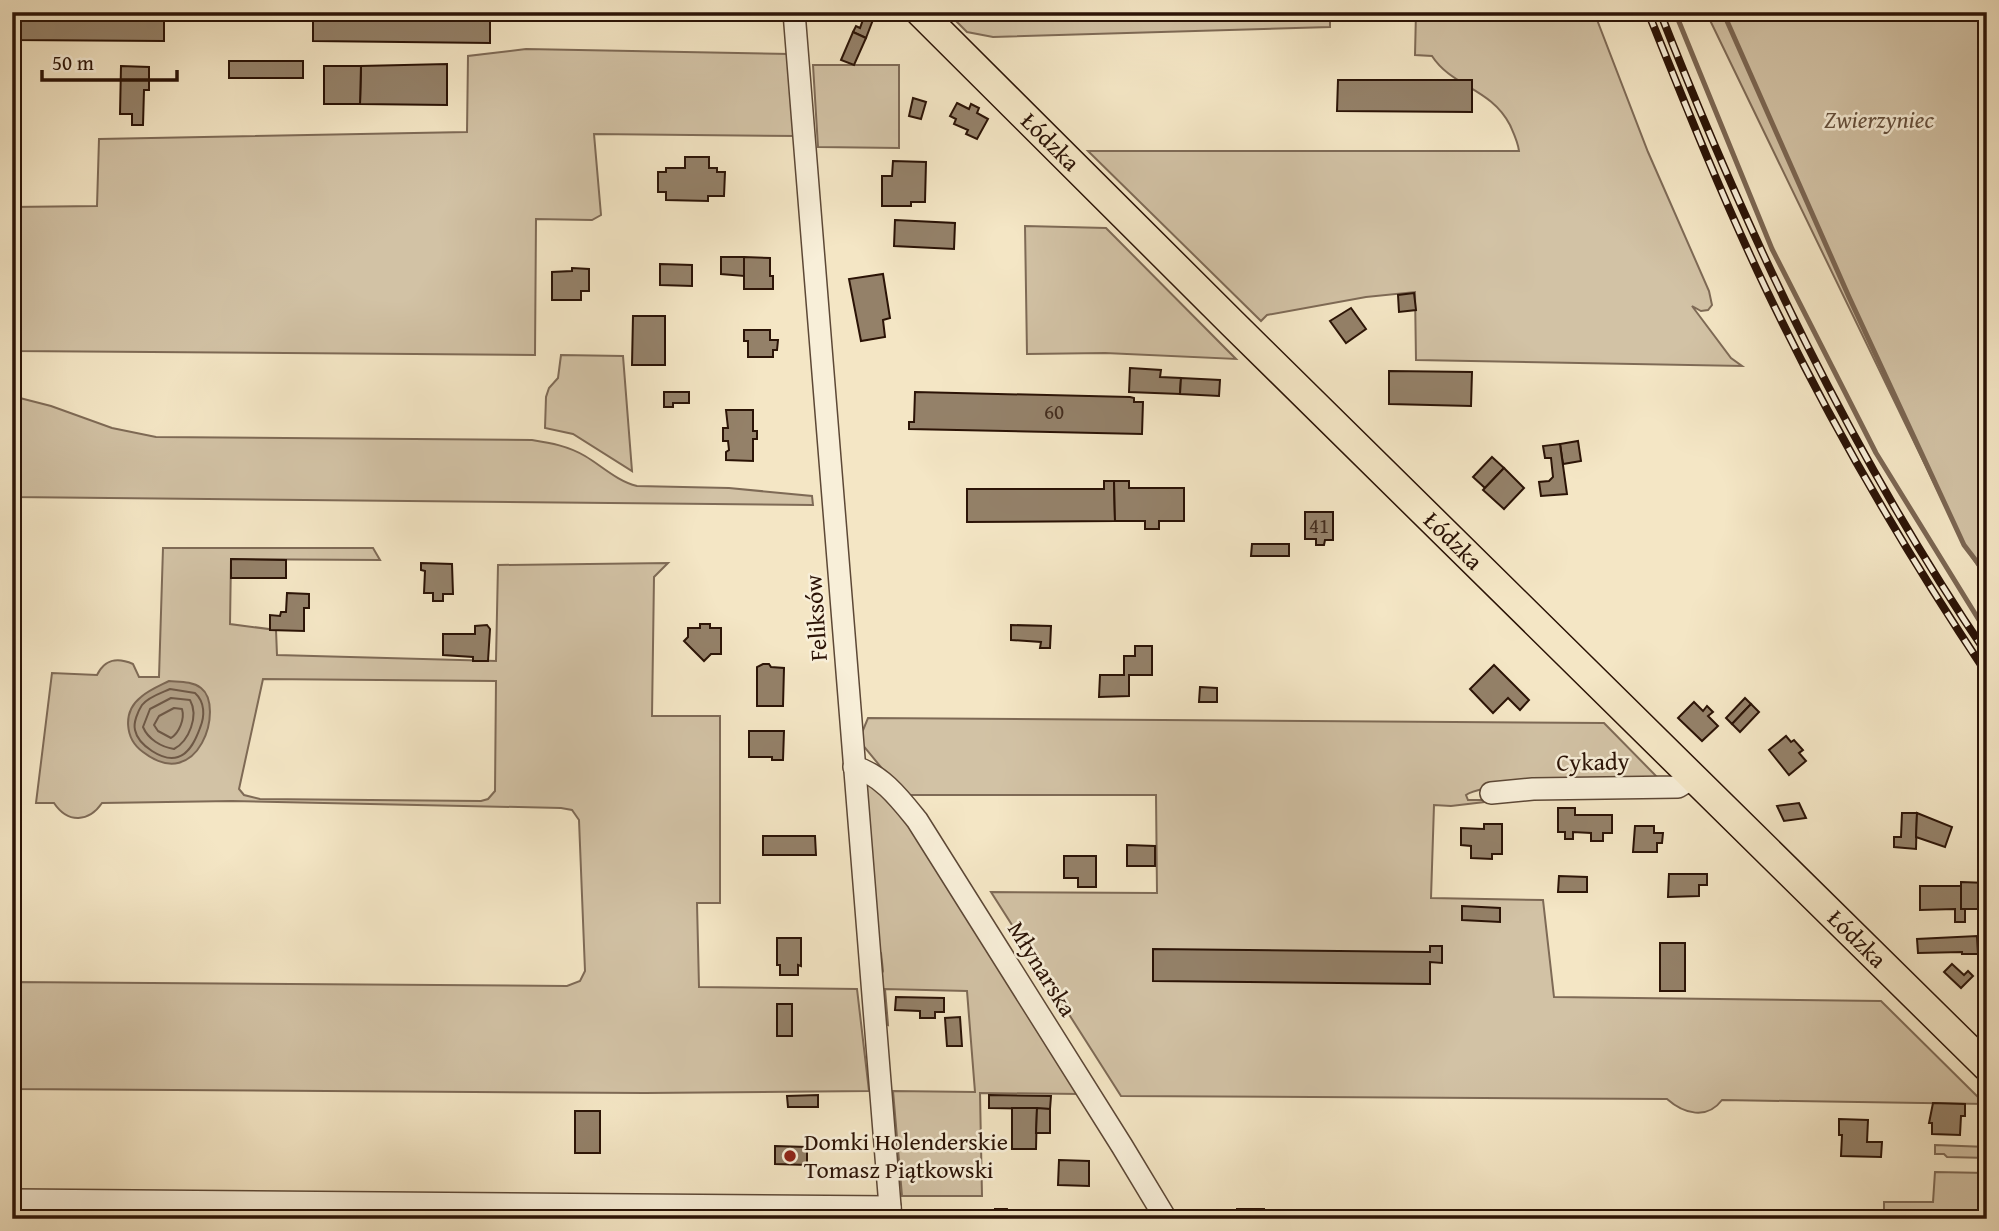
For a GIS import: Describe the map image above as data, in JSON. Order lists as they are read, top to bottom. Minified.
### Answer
{"streets":{"main road":["Łódzka"],"street":["Feliksów","Cykady","Młynarska"]},"crossings":[["Łódzka","Cykady"],["Feliksów","Młynarska"]],"parks":["Zwierzyniec"],"places":["Domki Holenderskie Tomasz Piątkowski"],"house_numbers":["60","41"],"scale_bar":"50 m"}
